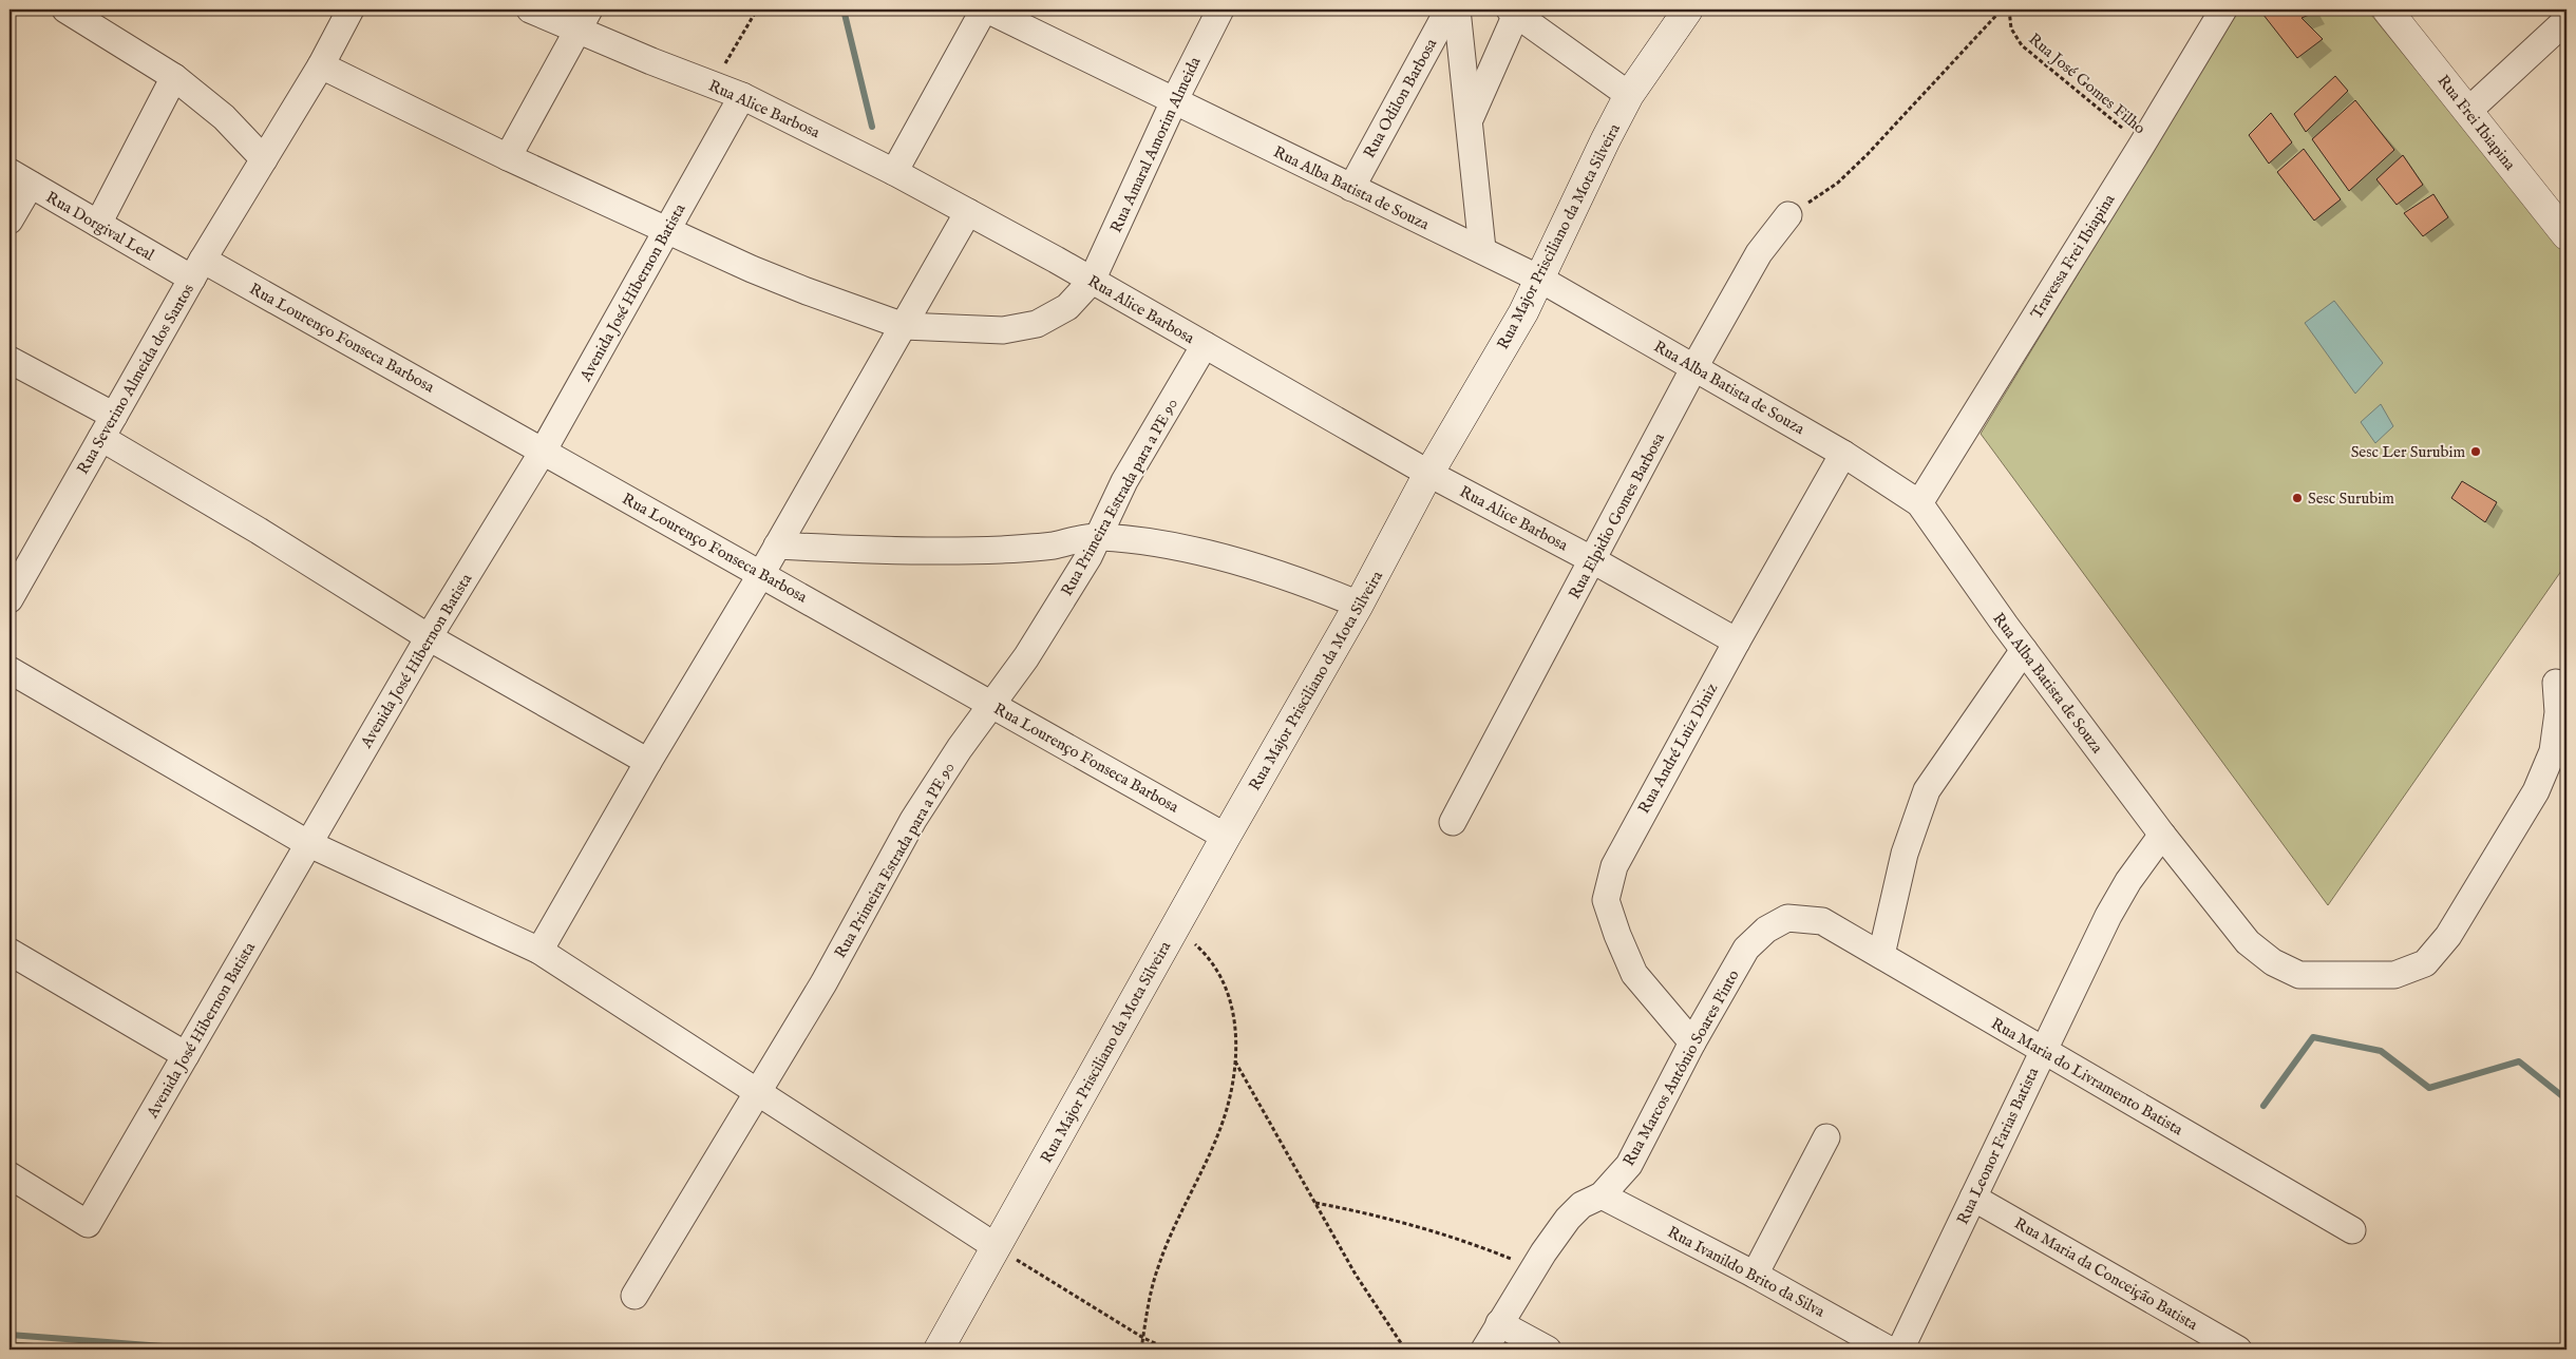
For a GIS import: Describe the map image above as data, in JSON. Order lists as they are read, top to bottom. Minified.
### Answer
{"streets":{"main road":["Rua Frei Ibiapina","Rua Major Prisciliano da Mota Silveira"],"street":["Rua Odilon Barbosa","Rua Alice Barbosa","Rua Amaral Amorim Almeida","Rua Alba Batista de Souza","Rua Dorgival Leal","Travessa Frei Ibiapina","Avenida José Hibernon Batista","Rua Lourenço Fonseca Barbosa","Rua Severino Almeida dos Santos","Rua Primeira Estrada para a PE 90","Rua Elpidio Gomes Barbosa","Rua André Luiz Diniz","Rua Marcos Antônio Soares Pinto","Rua Maria do Livramento Batista","Rua Leonor Farias Batista","Rua Ivanildo Brito da Silva","Rua Maria da Conceição Batista"],"path":["Rua José Gomes Filho"]},"crossings":[["Rua José Gomes Filho","Travessa Frei Ibiapina"],["Rua Odilon Barbosa","Rua Alba Batista de Souza"],["Rua Alice Barbosa","Rua Amaral Amorim Almeida"],["Rua Alice Barbosa","Rua Major Prisciliano da Mota Silveira"],["Rua Alice Barbosa","Avenida José Hibernon Batista"],["Rua Alice Barbosa","Rua Primeira Estrada para a PE 90"],["Rua Alice Barbosa","Rua Elpidio Gomes Barbosa"],["Rua Alice Barbosa","Rua André Luiz Diniz"],["Rua Amaral Amorim Almeida","Rua Alba Batista de Souza"],["Rua Amaral Amorim Almeida","Avenida José Hibernon Batista"],["Rua Amaral Amorim Almeida","Rua Severino Almeida dos Santos"],["Rua Alba Batista de Souza","Rua Major Prisciliano da Mota Silveira"],["Rua Alba Batista de Souza","Travessa Frei Ibiapina"],["Rua Alba Batista de Souza","Rua Elpidio Gomes Barbosa"],["Rua Alba Batista de Souza","Rua André Luiz Diniz"],["Rua Alba Batista de Souza","Rua Leonor Farias Batista"],["Rua Dorgival Leal","Rua Lourenço Fonseca Barbosa"],["Rua Dorgival Leal","Rua Severino Almeida dos Santos"],["Rua Major Prisciliano da Mota Silveira","Rua Lourenço Fonseca Barbosa"],["Avenida José Hibernon Batista","Rua Lourenço Fonseca Barbosa"],["Rua Lourenço Fonseca Barbosa","Rua Severino Almeida dos Santos"],["Rua Lourenço Fonseca Barbosa","Rua Primeira Estrada para a PE 90"],["Rua André Luiz Diniz","Rua Marcos Antônio Soares Pinto"],["Rua Marcos Antônio Soares Pinto","Rua Maria do Livramento Batista"],["Rua Marcos Antônio Soares Pinto","Rua Ivanildo Brito da Silva"],["Rua Maria do Livramento Batista","Rua Leonor Farias Batista"],["Rua Leonor Farias Batista","Rua Maria da Conceição Batista"]],"places":["Sesc Ler Surubim","Sesc Surubim"]}
